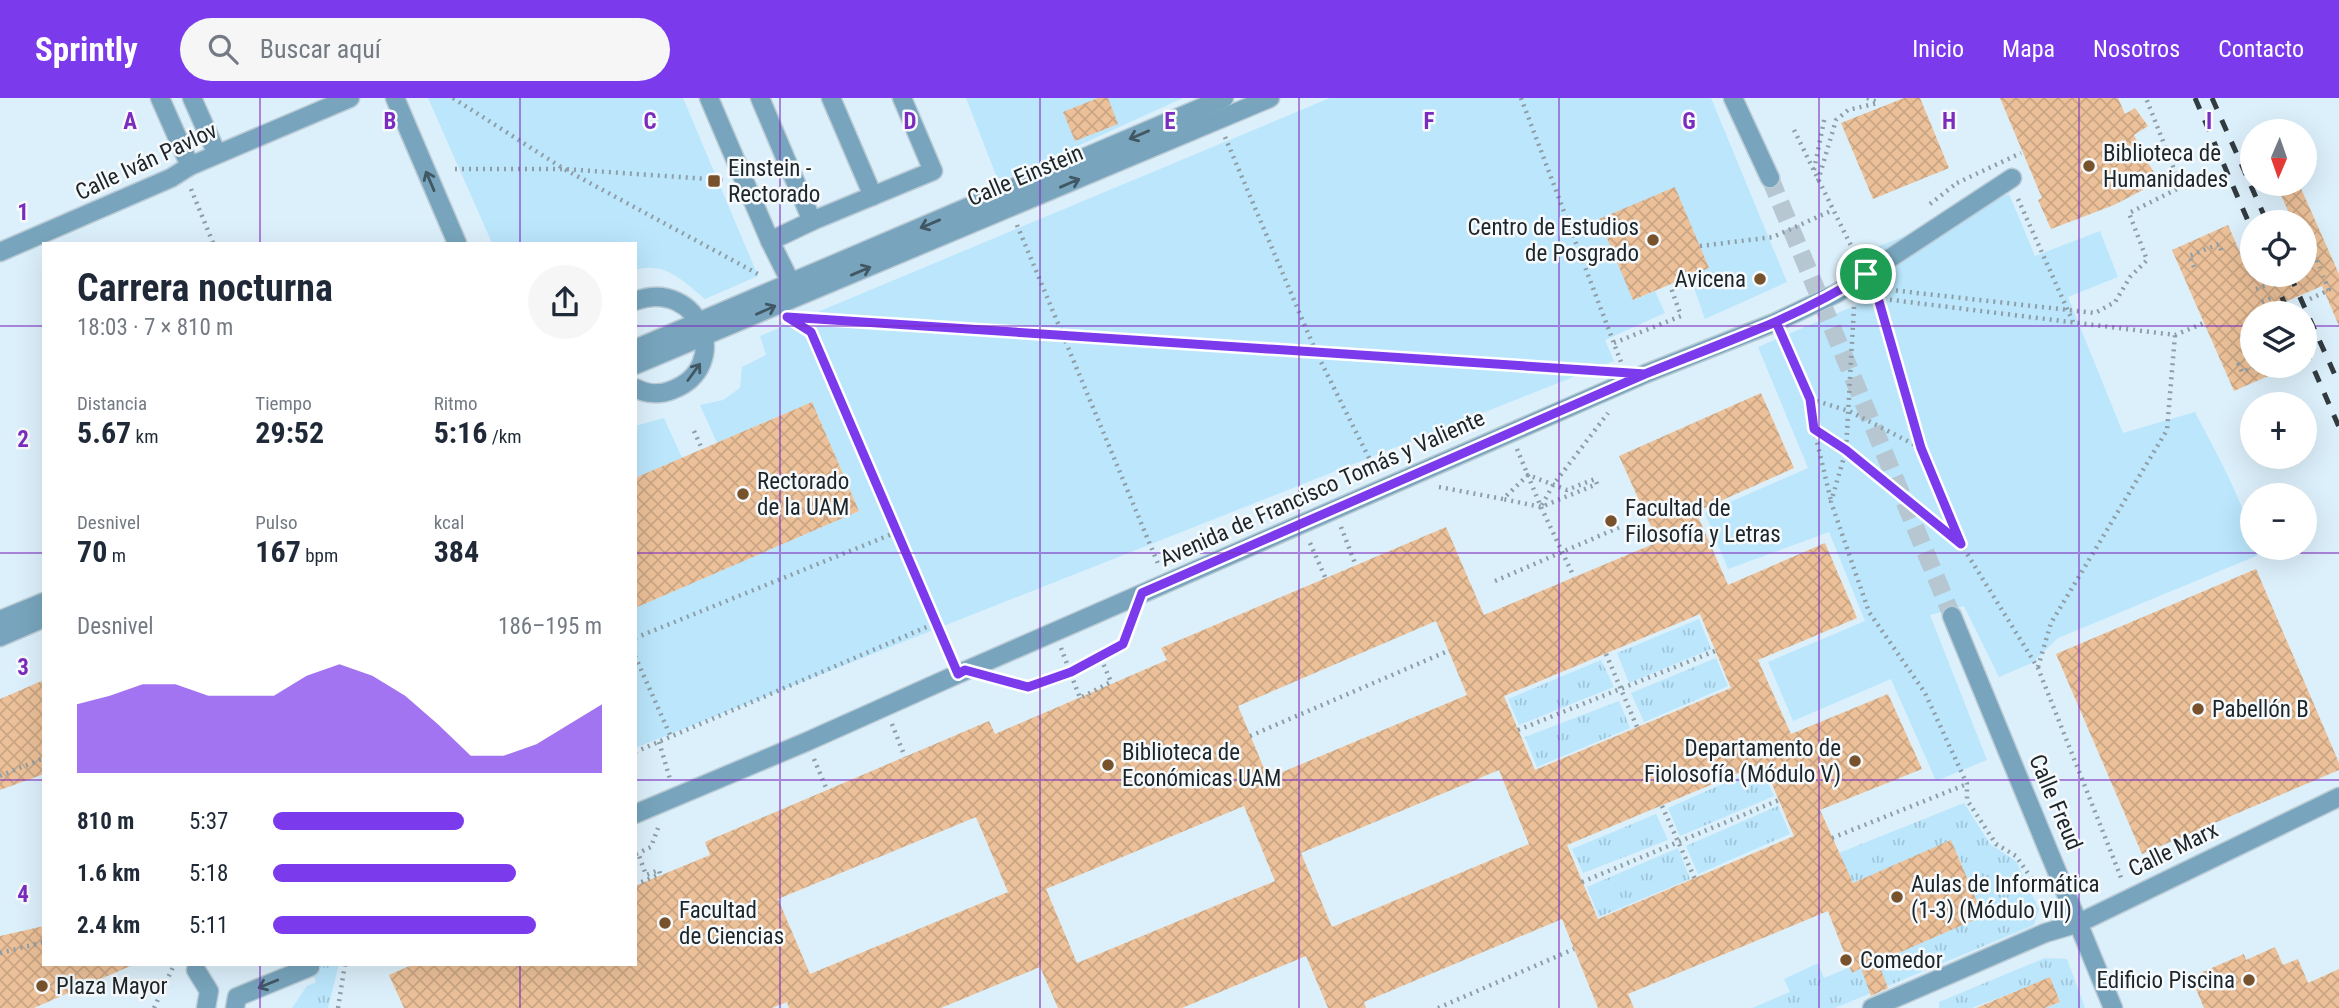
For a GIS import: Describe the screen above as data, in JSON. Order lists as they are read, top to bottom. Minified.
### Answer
{"streets":{"street":["Calle Iván Pavlov","Calle Einstein","Avenida de Francisco Tomás y Valiente","Calle Freud","Calle Marx"]},"crossings":[["Calle Freud","Calle Marx"]],"places":{"other":["Biblioteca de Humanidades","Centro de Estudios de Posgrado","Avicena","Rectorado de la UAM","Facultad de Filosofía y Letras","Pabellón B","Departamento de Fiolosofía (Módulo V)","Biblioteca de Económicas UAM","Aulas de Informática (1-3) (Módulo VII)","Facultad de Ciencias","Comedor","Edificio Piscina","Plaza Mayor"],"transit":["Einstein - Rectorado"]},"north":"bottom","page":{"header":"Sprintly","search":"Buscar aquí","nav":["Inicio","Mapa","Nosotros","Contacto"],"map_buttons":["+","−"],"heading":["Carrera nocturna","18:03 · 7 × 810 m"],"stats":[["Distancia","5.67 km"],["Tiempo","29:52"],["Ritmo","5:16 /km"],["Desnivel","70 m"],["Pulso","167 bpm"],["kcal","384"]],"chart":["Desnivel","186–195 m"],"list":[{"name":"810 m","note":"5:37"},{"name":"1.6 km","note":"5:18"},{"name":"2.4 km","note":"5:11"}]},"grid":{"columns":["A","B","C","D","E","F","G","H","I"],"rows":["1","2","3","4"]}}
